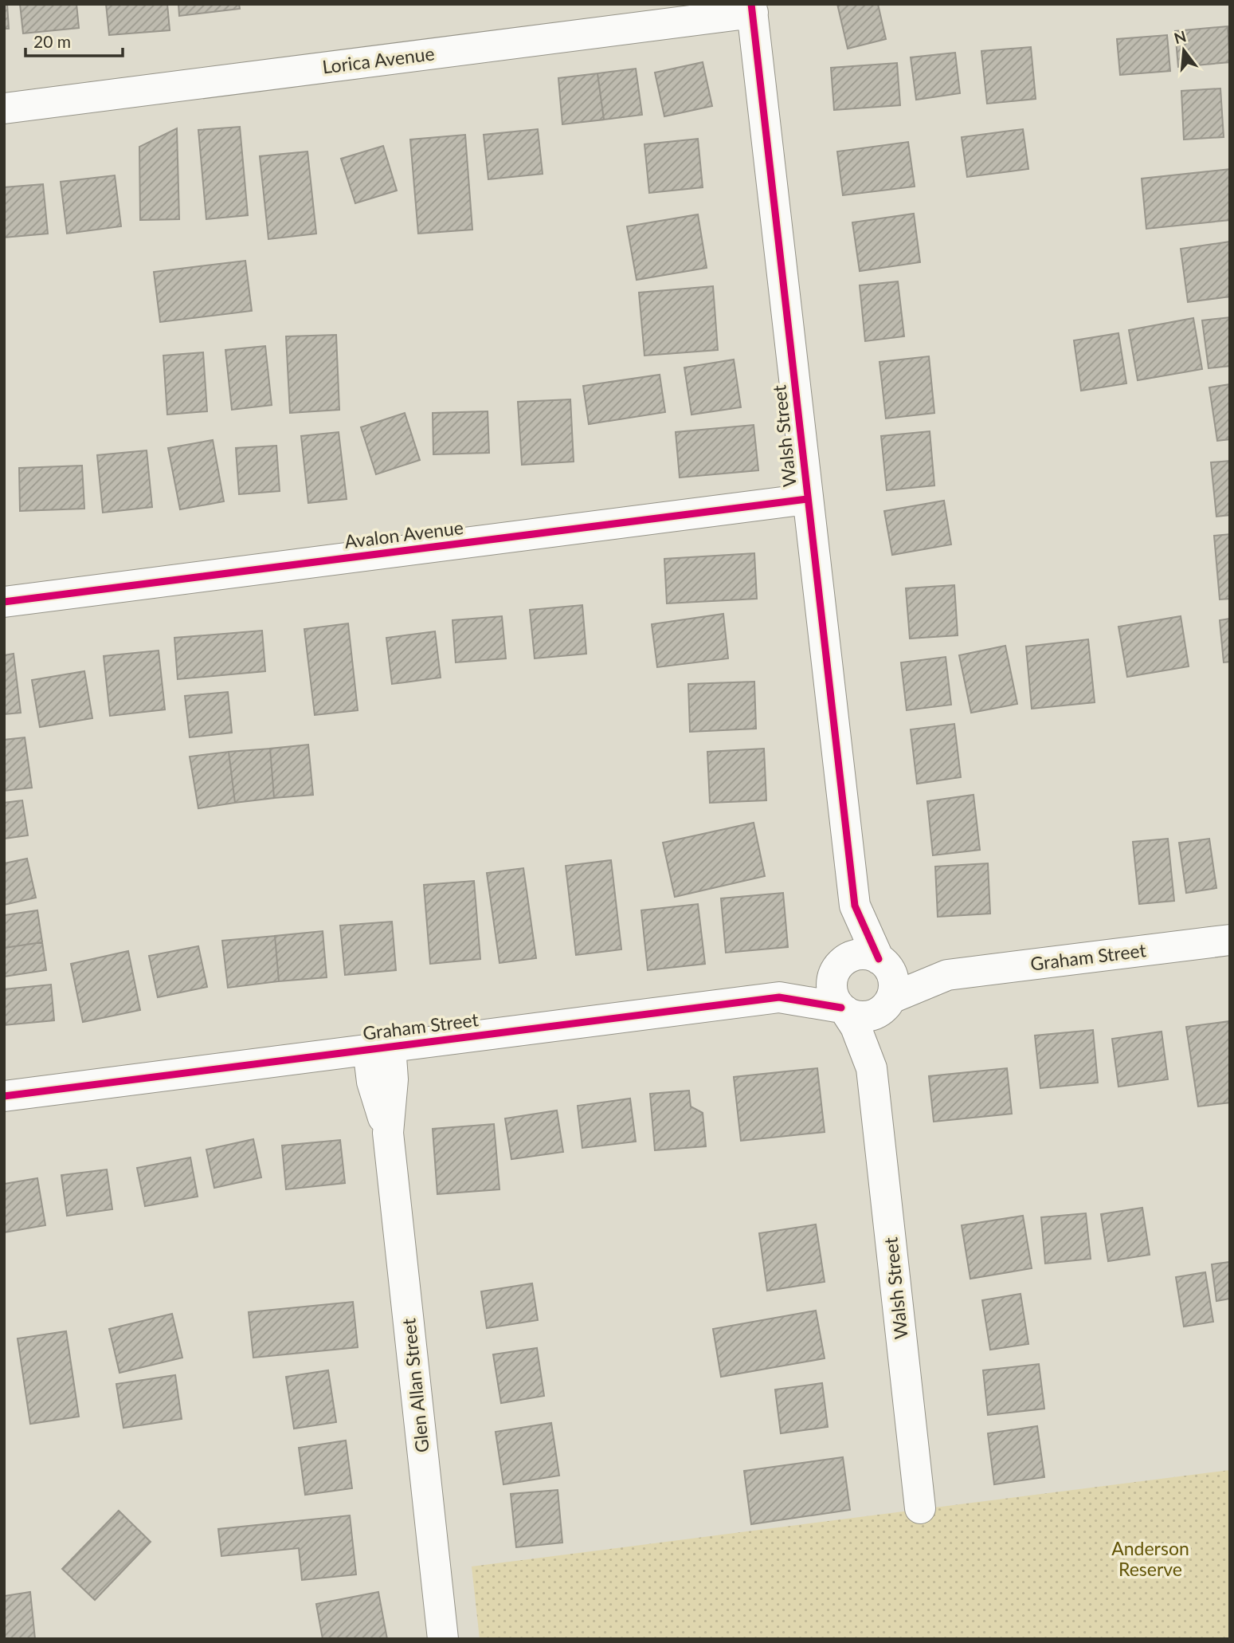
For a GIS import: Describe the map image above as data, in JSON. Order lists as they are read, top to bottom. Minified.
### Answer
{"streets":{"street":["Lorica Avenue","Walsh Street","Avalon Avenue","Graham Street","Glen Allan Street"]},"crossings":[["Lorica Avenue","Walsh Street"],["Walsh Street","Avalon Avenue"],["Walsh Street","Graham Street"],["Graham Street","Glen Allan Street"]],"parks":["Anderson Reserve"],"scale_bar":"20 m","north":"top"}
